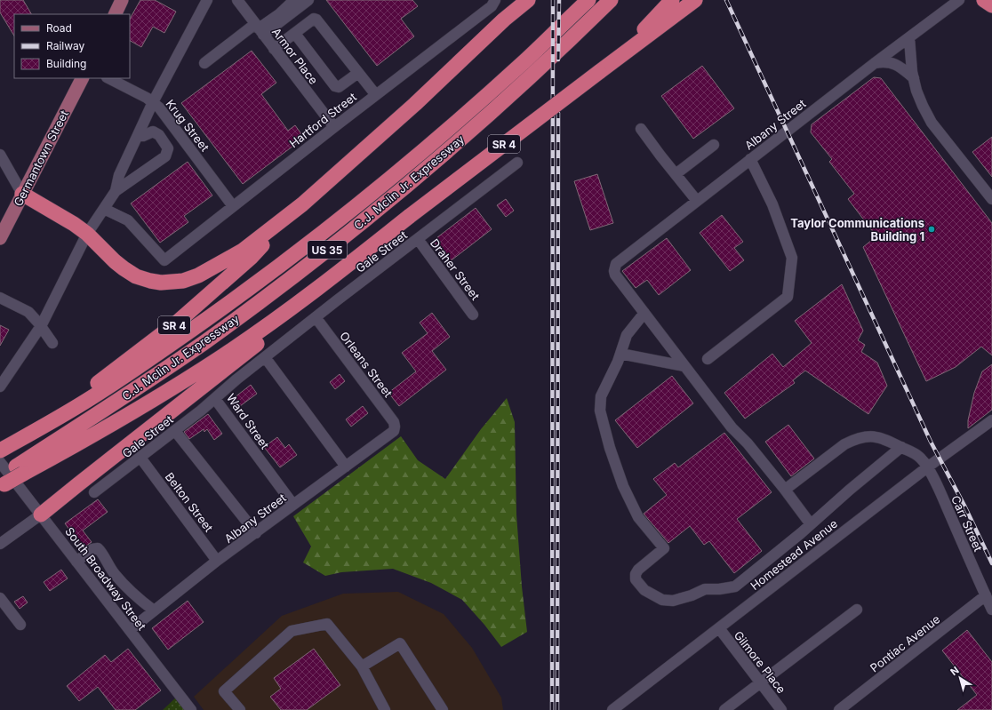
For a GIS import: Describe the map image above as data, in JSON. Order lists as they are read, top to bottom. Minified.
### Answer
{"streets":{"highway":["SR 4","C.J. Mclin Jr. Expressway","US 35"],"main road":["Germantown Street"],"street":["Armor Place","Hartford Street","Albany Street","Krug Street","Gale Street","Draher Street","Orleans Street","Ward Street","Belton Street","Carr Street","Homestead Avenue","South Broadway Street","Pontiac Avenue","Gilmore Place"]},"crossings":[["Armor Place","Hartford Street"],["Hartford Street","Krug Street"],["Albany Street","Orleans Street"],["Albany Street","Ward Street"],["Albany Street","Belton Street"],["Albany Street","South Broadway Street"],["SR 4","C.J. Mclin Jr. Expressway"],["SR 4","US 35"],["C.J. Mclin Jr. Expressway","US 35"],["US 35","South Broadway Street"],["Gale Street","Draher Street"],["Gale Street","Orleans Street"],["Gale Street","Ward Street"],["Gale Street","Belton Street"],["Carr Street","Homestead Avenue"],["Carr Street","Pontiac Avenue"],["Homestead Avenue","Gilmore Place"]],"places":["Taylor Communications Building 1"],"legend":["Road","Railway","Building"],"north":"top left"}
